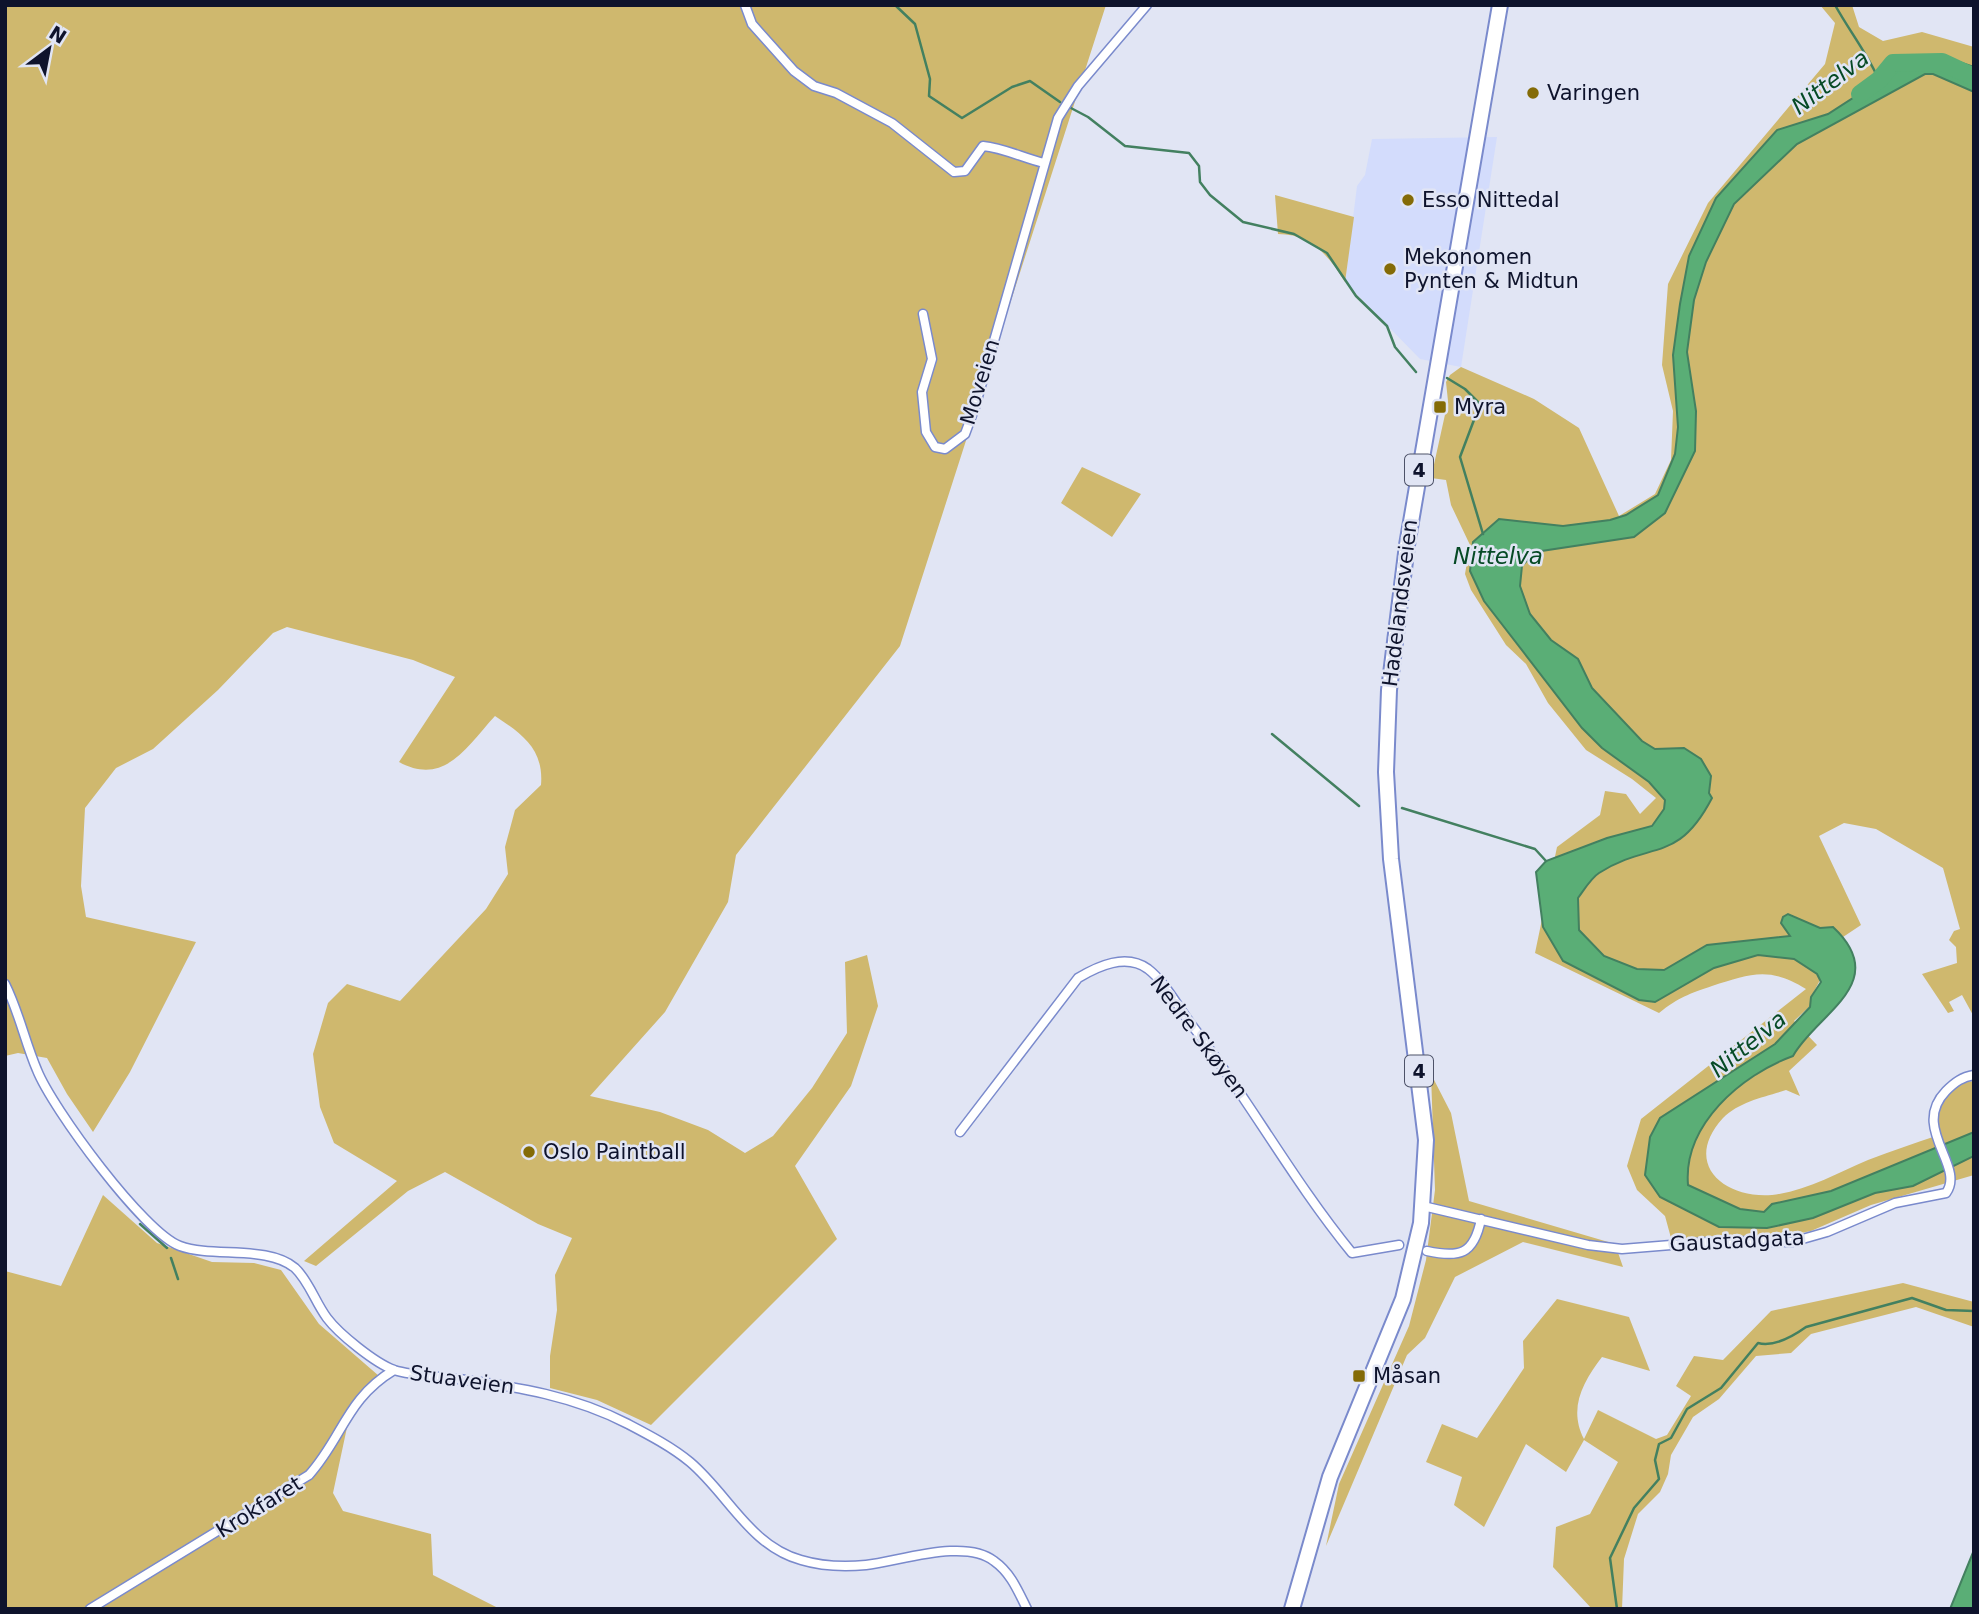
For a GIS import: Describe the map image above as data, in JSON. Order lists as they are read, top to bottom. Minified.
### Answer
{"streets":{"highway":["4","Hadelandsveien"],"street":["Moveien","Nedre Skøyen","Gaustadgata","Stuaveien","Krokfaret"]},"crossings":[["4","Hadelandsveien"],["4","Gaustadgata"],["Hadelandsveien","Gaustadgata"],["Stuaveien","Krokfaret"]],"water":["Nittelva"],"places":{"other":["Varingen","Esso Nittedal","Mekonomen Pynten & Midtun","Oslo Paintball"],"transit":["Myra","Måsan"]},"north":"top right"}
